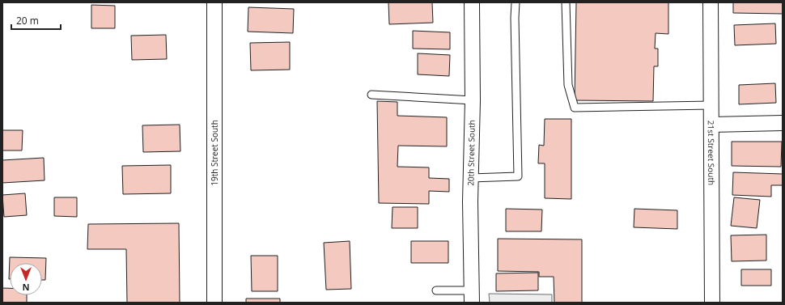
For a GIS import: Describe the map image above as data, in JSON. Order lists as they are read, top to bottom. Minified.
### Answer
{"streets":{"street":["21st Street South","19th Street South","20th Street South"]},"scale_bar":"20 m","north":"bottom"}
